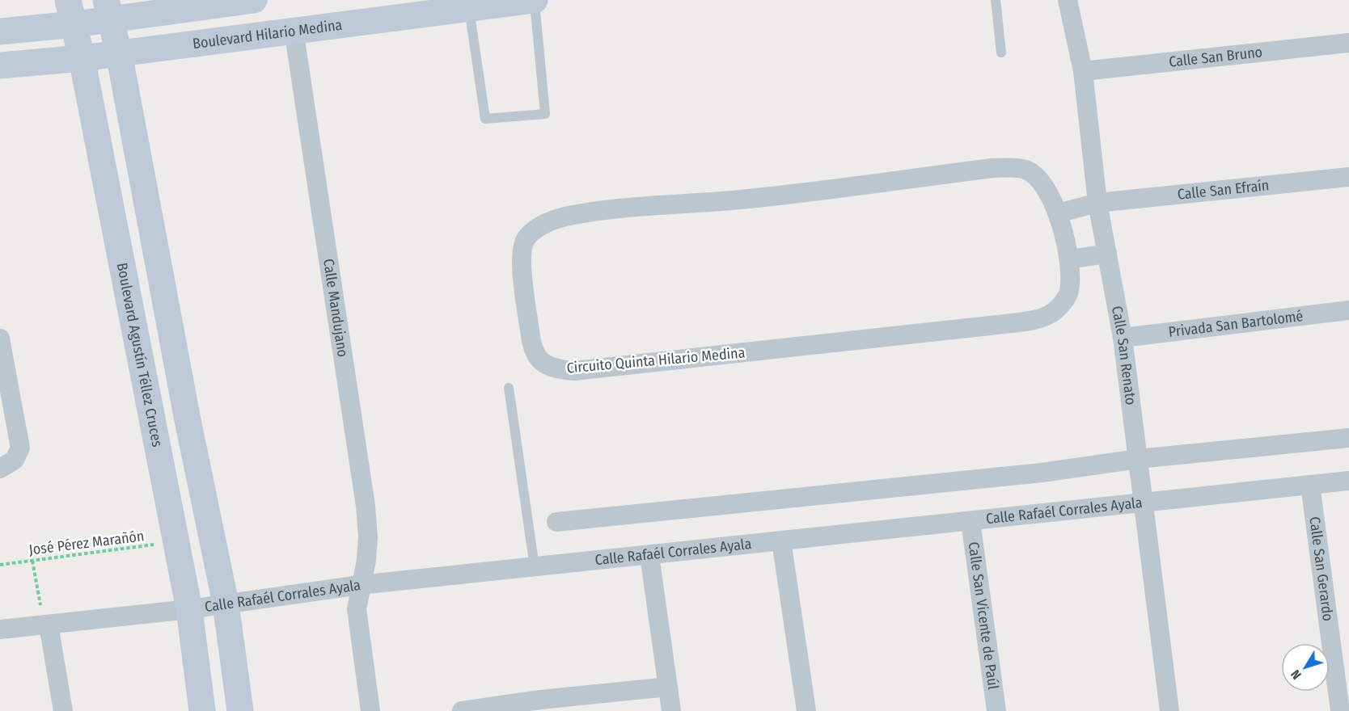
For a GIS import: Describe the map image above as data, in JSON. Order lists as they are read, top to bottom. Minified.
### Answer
{"streets":{"street":["Boulevard Hilario Medina","Calle San Bruno","Calle San Efraín","Calle Mandujano","Privada San Bartolomé","Boulevard Agustín Téllez Cruces","Calle San Renato","Circuito Quinta Hilario Medina","Calle Rafaél Corrales Ayala","Calle San Gerardo","Calle San Vicente de Paúl"],"path":["José Pérez Marañón"]},"crossings":[["Boulevard Hilario Medina","Calle Mandujano"],["Boulevard Hilario Medina","Boulevard Agustín Téllez Cruces"],["Calle San Bruno","Calle San Renato"],["Calle San Efraín","Calle San Renato"],["Calle Mandujano","Calle Rafaél Corrales Ayala"],["Privada San Bartolomé","Calle San Renato"],["Boulevard Agustín Téllez Cruces","Calle Rafaél Corrales Ayala"],["Boulevard Agustín Téllez Cruces","José Pérez Marañón"],["Calle San Renato","Calle Rafaél Corrales Ayala"],["Calle Rafaél Corrales Ayala","Calle San Gerardo"],["Calle Rafaél Corrales Ayala","Calle San Vicente de Paúl"]],"north":"bottom left"}
